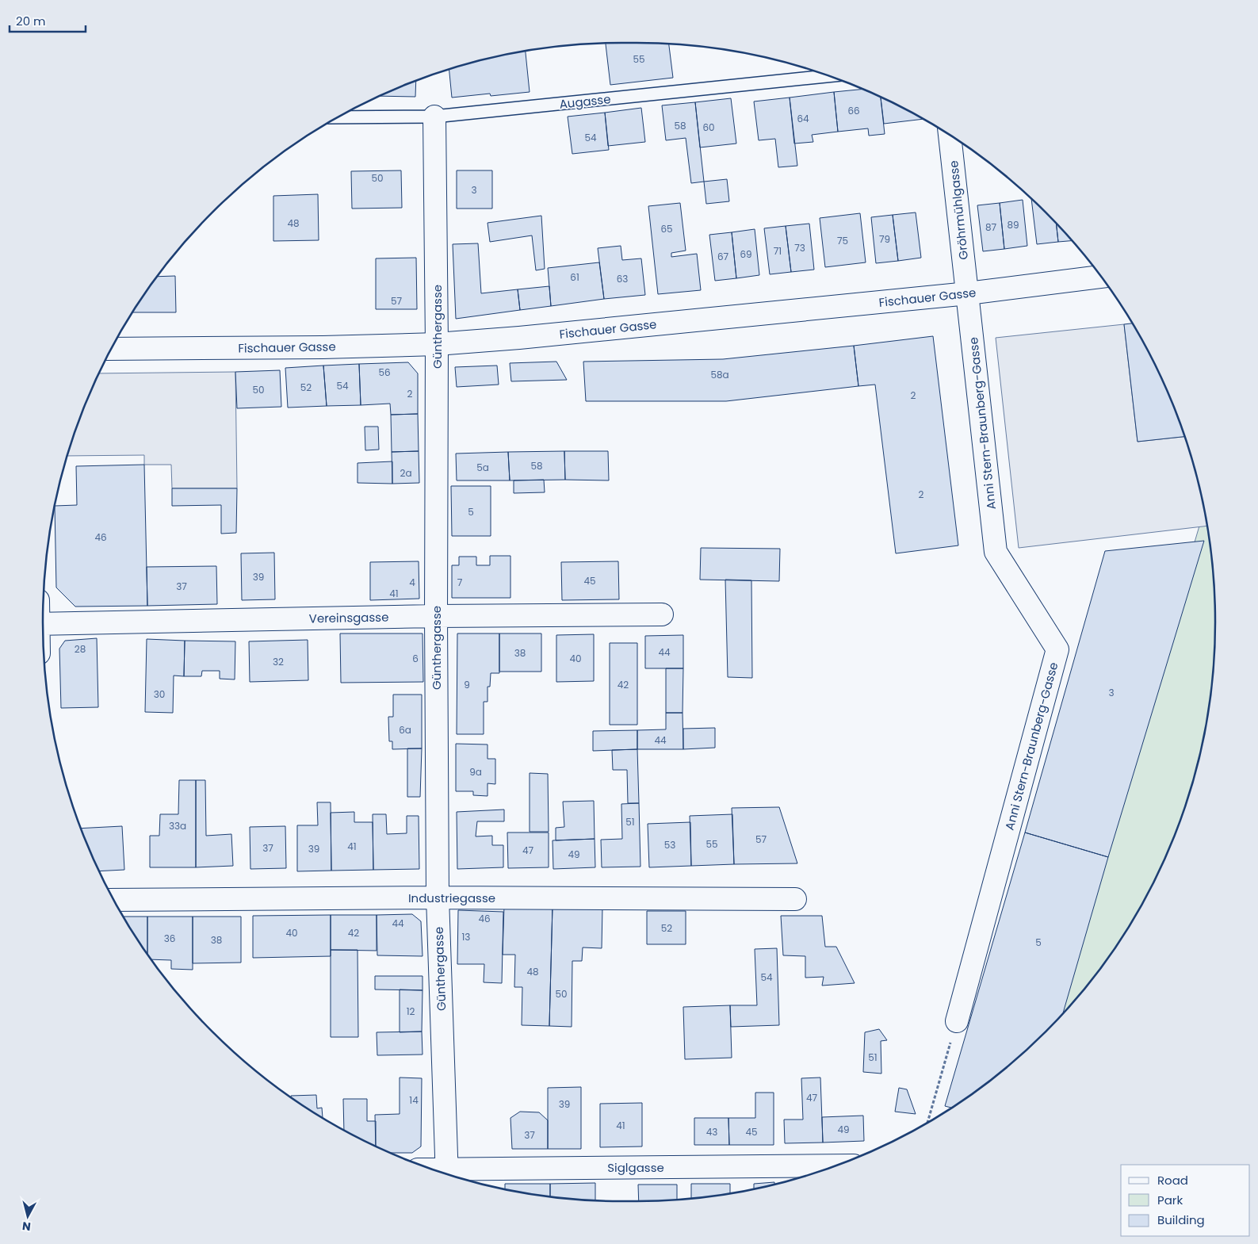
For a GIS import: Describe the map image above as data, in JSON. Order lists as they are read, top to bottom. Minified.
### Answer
{"streets":{"street":["Gröhrmühlgasse","Fischauer Gasse","Günthergasse","Anni Stern-Braunberg-Gasse","Vereinsgasse","Industriegasse","Siglgasse"],"lane":["Augasse"]},"crossings":[["Augasse","Günthergasse"],["Gröhrmühlgasse","Fischauer Gasse"],["Gröhrmühlgasse","Anni Stern-Braunberg-Gasse"],["Fischauer Gasse","Günthergasse"],["Fischauer Gasse","Anni Stern-Braunberg-Gasse"],["Günthergasse","Vereinsgasse"],["Günthergasse","Industriegasse"],["Günthergasse","Siglgasse"]],"house_numbers":["55","66","64","58","60","54","50","3","48","89","87","65","79","75","73","71","69","67","61","63","57","56","58a","54","52","50","2","2","58","5a","2a","2","5","46","39","45","4","7","37","41","28","44","38","6","40","32","9","42","3","30","6a","44","9a","51","33a","57","55","53","41","37","39","47","49","46","44","52","40","42","13","36","38","5","48","54","50","12","51","47","14","39","41","49","43","45","37"],"legend":["Road","Park","Building"],"scale_bar":"20 m","north":"bottom"}
